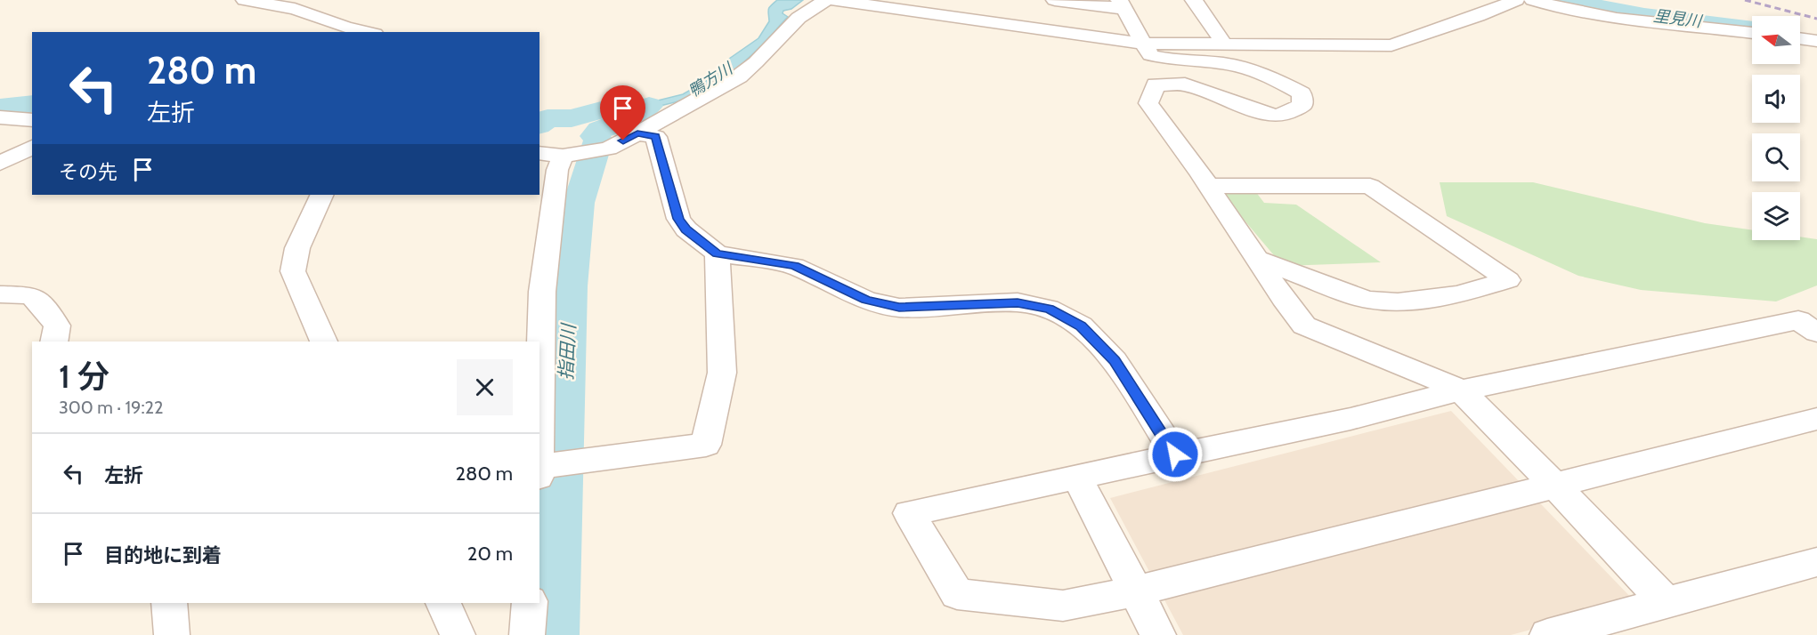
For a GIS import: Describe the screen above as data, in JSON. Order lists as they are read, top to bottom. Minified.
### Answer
{"water":["里見川","鴨方川","指田川"],"north":"left","page":{"turn":["280 m","左折"],"then":"その先","heading":["1 分","300 m · 19:22"],"list":[{"name":"左折","value":"280 m"},{"name":"目的地に到着","value":"20 m"}]}}
